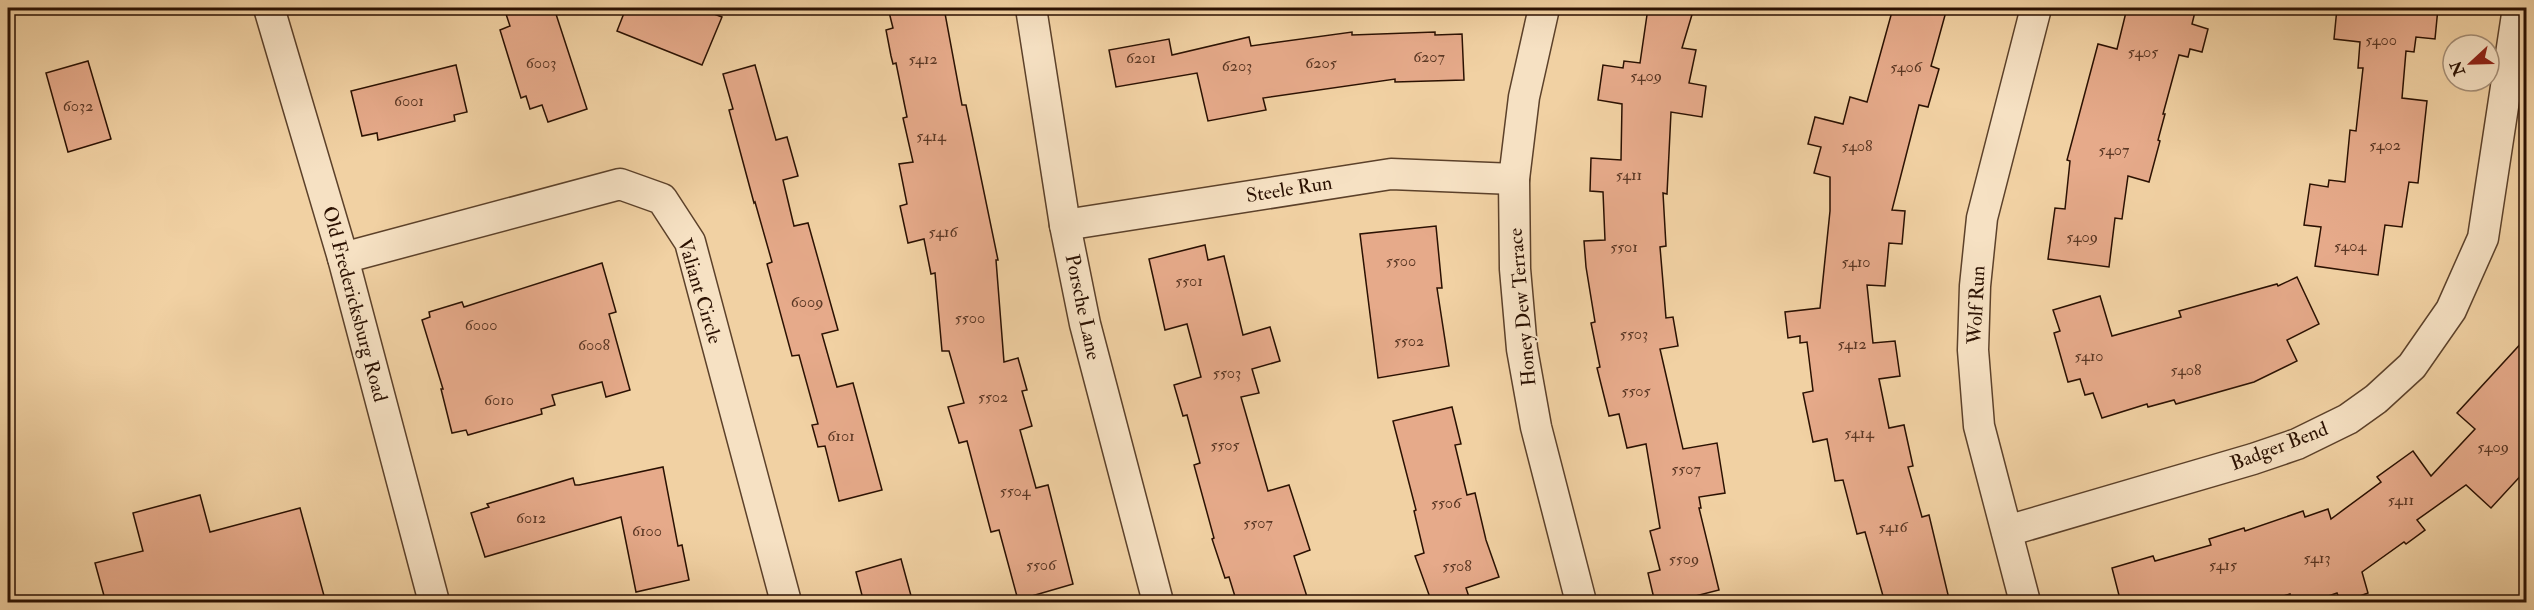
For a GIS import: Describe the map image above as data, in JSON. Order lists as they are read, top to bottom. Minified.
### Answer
{"streets":{"street":["Steele Run","Valiant Circle","Old Fredericksburg Road","Wolf Run","Porsche Lane","Honey Dew Terrace","Badger Bend"]},"crossings":[["Steele Run","Porsche Lane"],["Steele Run","Honey Dew Terrace"],["Valiant Circle","Old Fredericksburg Road"],["Wolf Run","Badger Bend"]],"house_numbers":["5400","5405","6207","6201","5412","6003","6205","6203","5406","5409","6001","6032","5414","5402","5408","5407","5411","5416","5409","5404","5501","5500","5410","5501","6009","5500","6000","5503","5502","5412","6008","5410","5408","5503","5505","5502","6010","5414","6101","5505","5409","5507","5504","5411","5506","6012","5507","5416","6100","5413","5509","5506","5415","5508"],"north":"left"}
